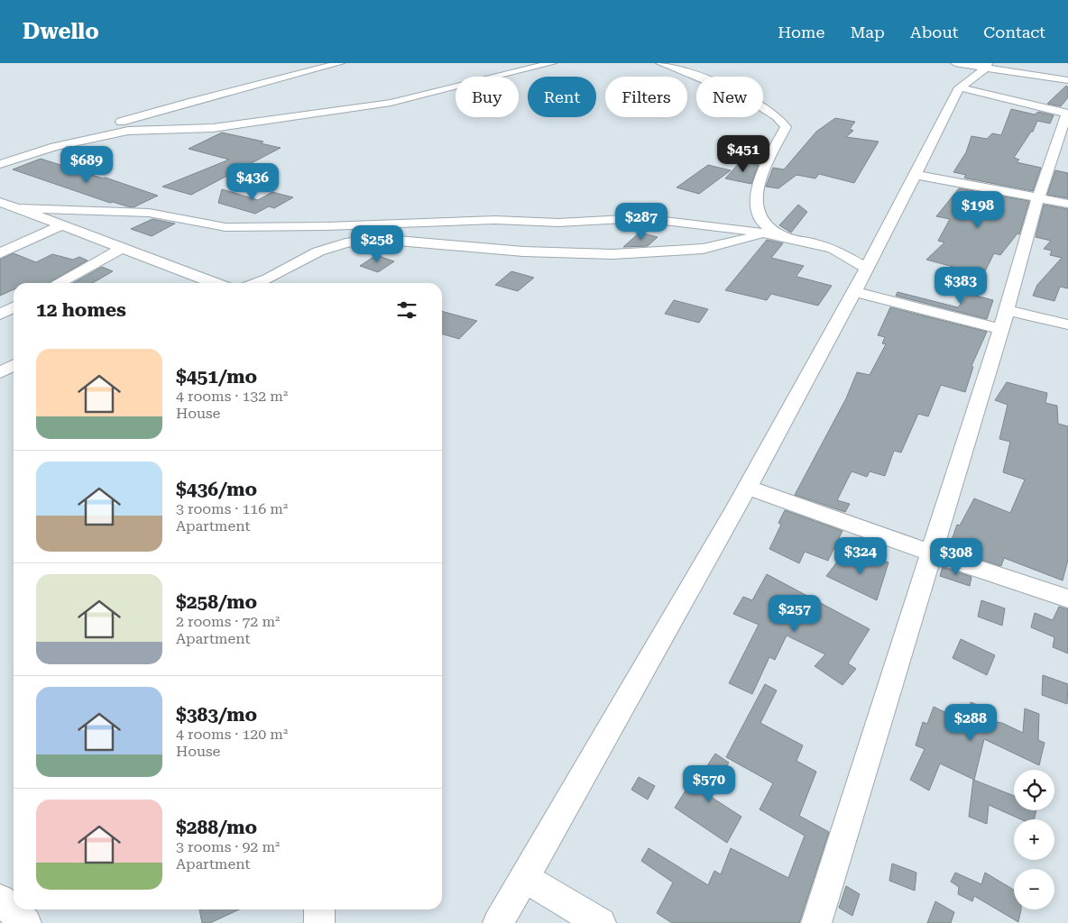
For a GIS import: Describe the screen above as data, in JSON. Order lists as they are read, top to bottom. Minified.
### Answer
{"page":{"header":"Dwello","nav":["Home","Map","About","Contact"],"chip":["Buy","Rent","Filters","New"],"price":["$451","$689","$436","$198","$287","$258","$383","$324","$308","$257","$288","$570"],"heading":"12 homes","list":[{"name":"$451/mo","note":"4 rooms · 132 m² · House"},{"name":"$436/mo","note":"3 rooms · 116 m² · Apartment"},{"name":"$258/mo","note":"2 rooms · 72 m² · Apartment"},{"name":"$383/mo","note":"4 rooms · 120 m² · House"},{"name":"$288/mo","note":"3 rooms · 92 m² · Apartment"}],"map_buttons":["+","−"]}}
